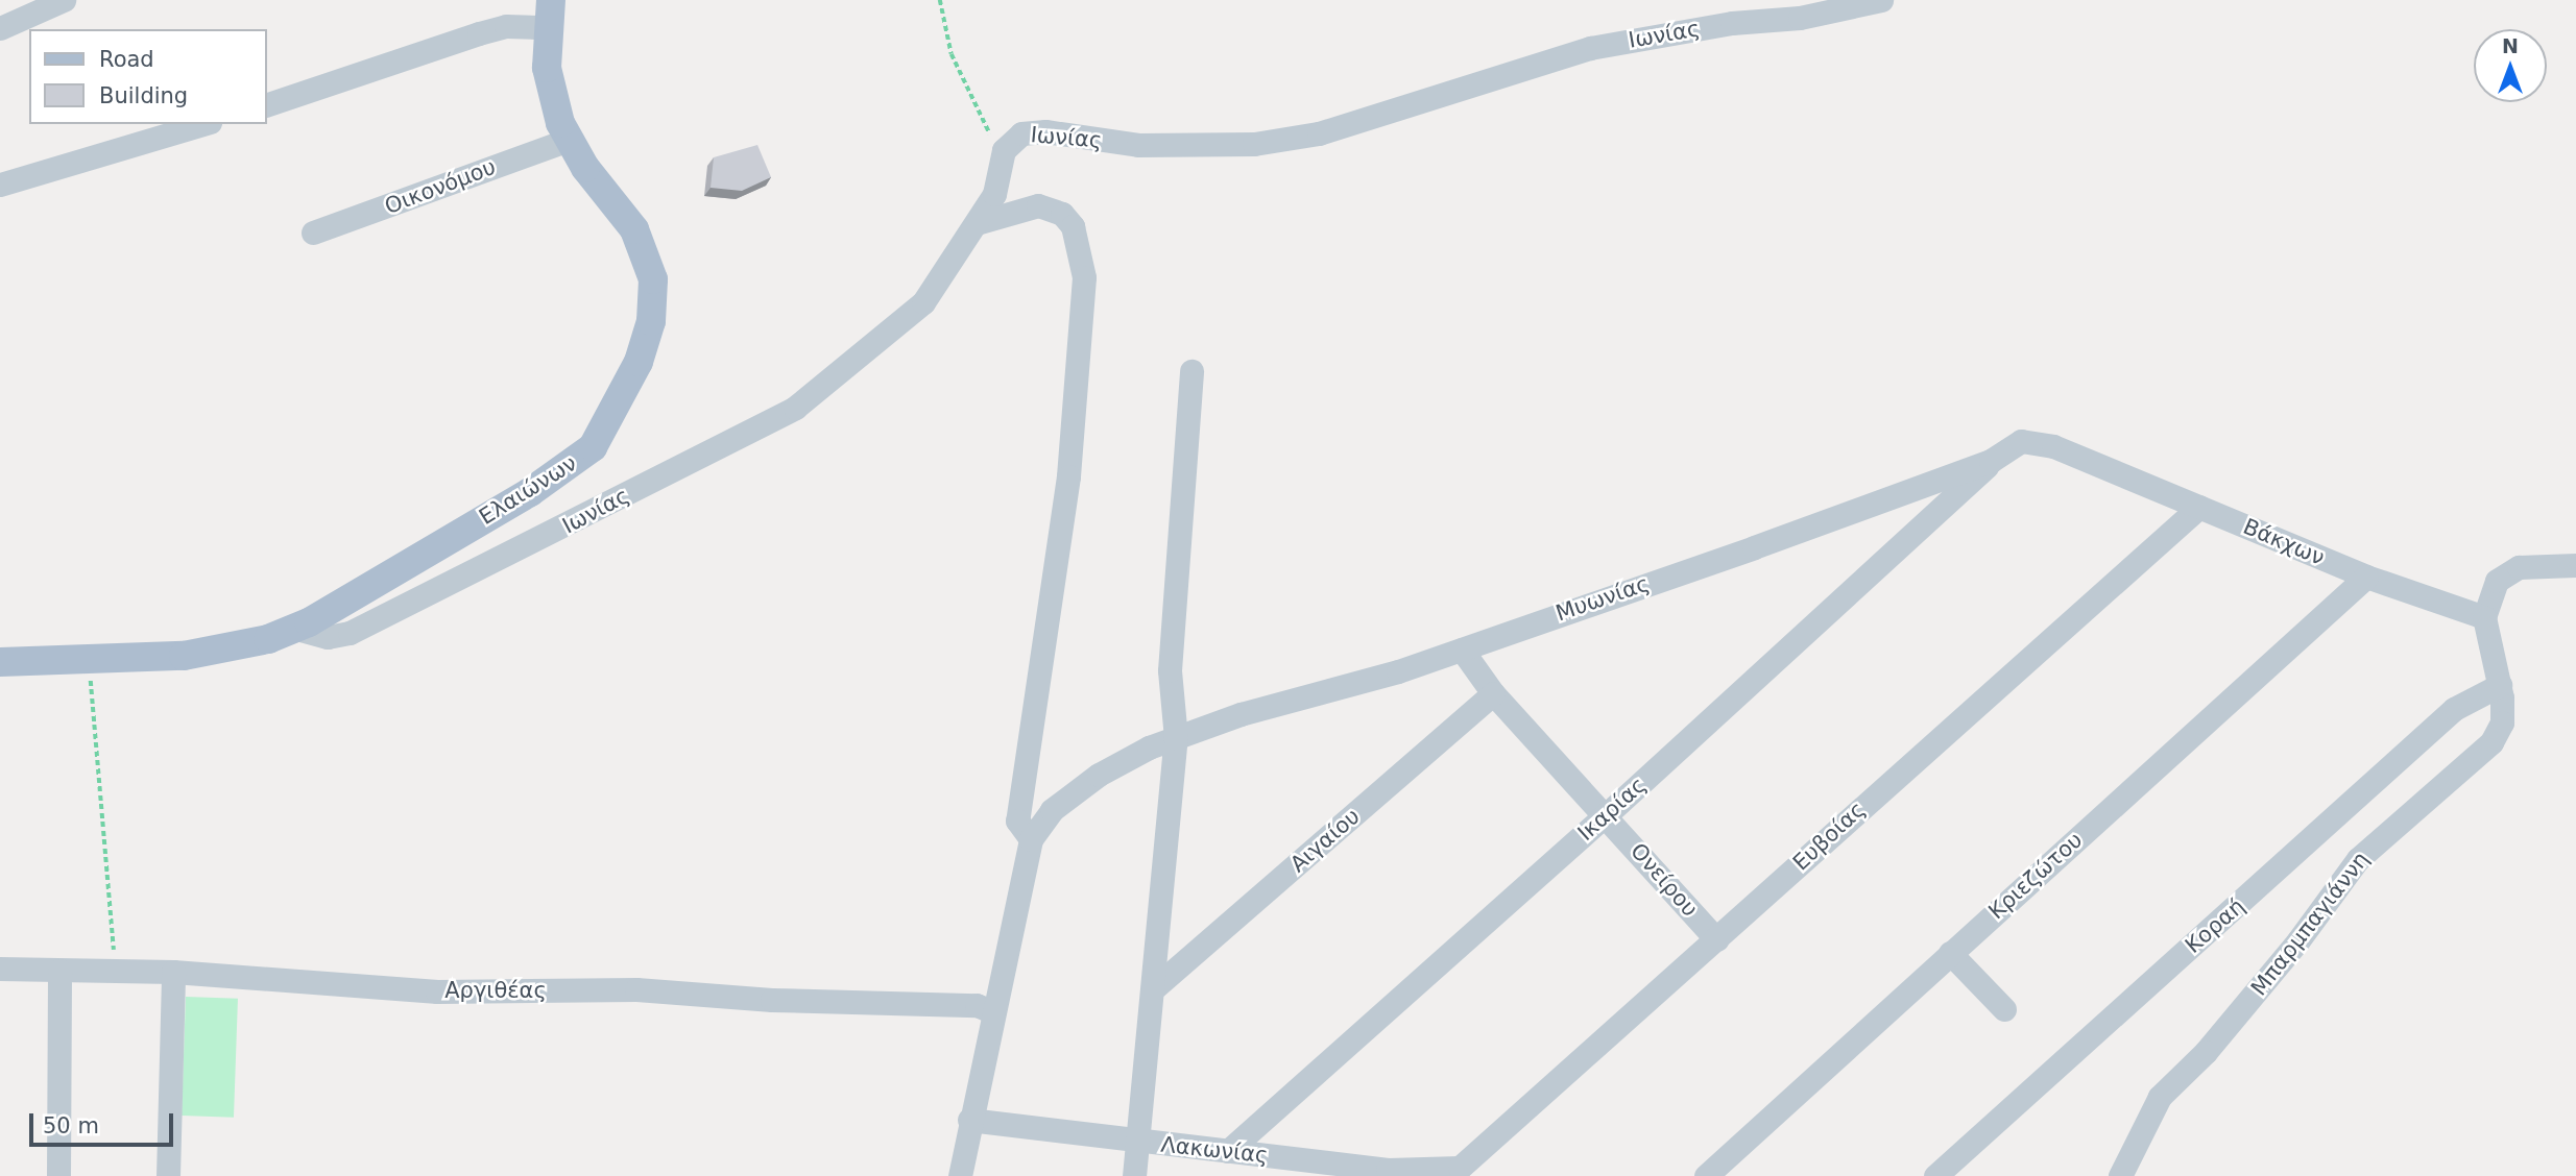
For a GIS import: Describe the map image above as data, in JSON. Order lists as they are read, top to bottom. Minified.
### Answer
{"streets":{"main road":["Ελαιώνων"],"street":["Ιωνίας","Οικονόμου","Βάκχων","Μυωνίας","Ικαρίας","Ευβοίας","Αιγαίου","Κριεζώτου","Ονείρου","Μπαρμπαγιάννη","Κοραή","Αργιθέας","Λακωνίας"]},"crossings":[["Ιωνίας","Ελαιώνων"],["Οικονόμου","Ελαιώνων"],["Βάκχων","Μυωνίας"],["Βάκχων","Ευβοίας"],["Βάκχων","Κριεζώτου"],["Μυωνίας","Ικαρίας"],["Μυωνίας","Ονείρου"],["Ικαρίας","Ονείρου"],["Ικαρίας","Λακωνίας"],["Ευβοίας","Ονείρου"],["Ευβοίας","Λακωνίας"],["Αιγαίου","Ονείρου"],["Μπαρμπαγιάννη","Κοραή"]],"legend":["Road","Building"],"scale_bar":"50 m","north":"top"}
